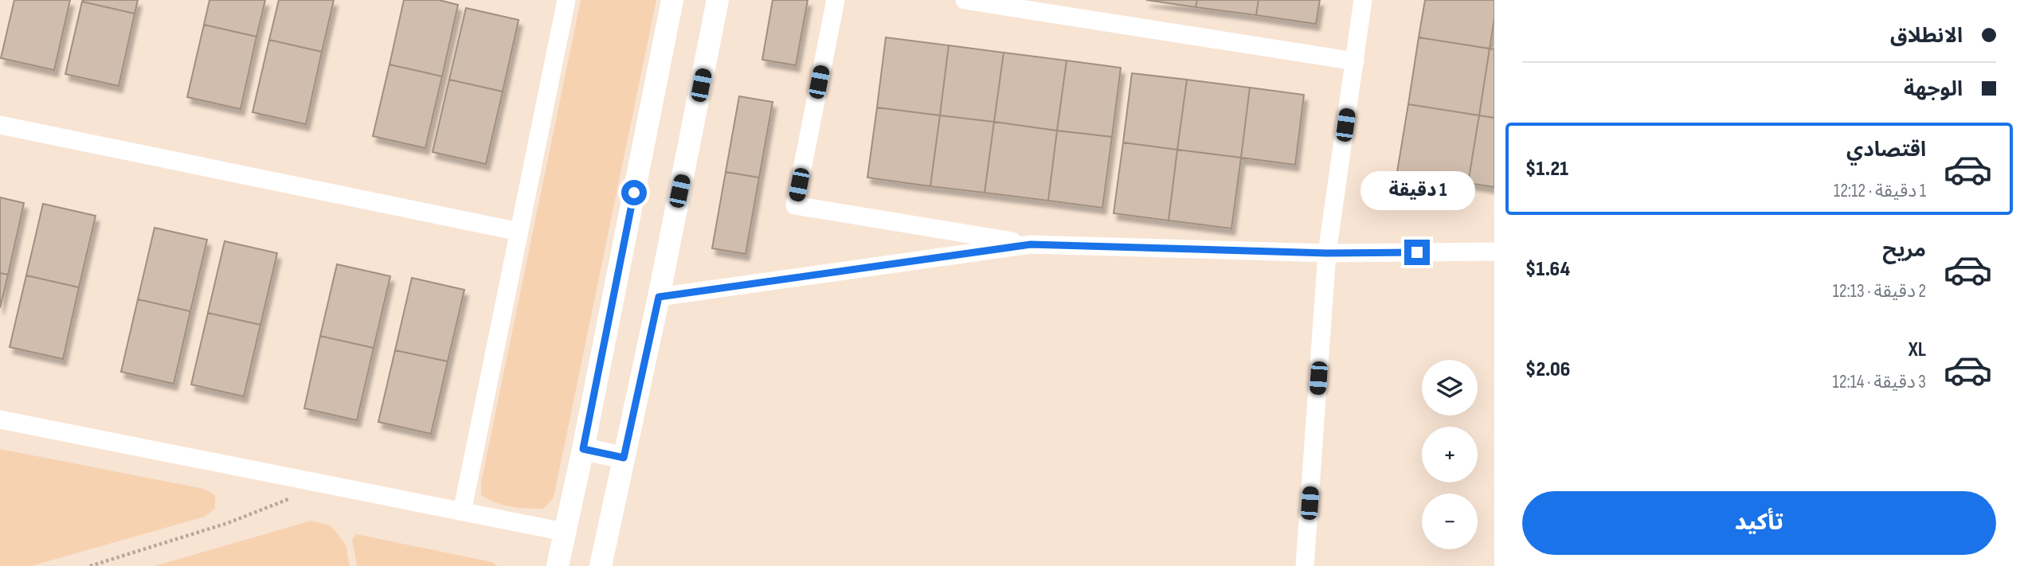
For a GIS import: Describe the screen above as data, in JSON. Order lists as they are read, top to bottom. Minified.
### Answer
{"page":{"banner":["الانطلاق","الوجهة"],"list":[{"name":"اقتصادي","note":"1 دقيقة · 12:12","value":"$1.21"},{"name":"مريح","note":"2 دقيقة · 12:13","value":"$1.64"},{"name":"XL","note":"3 دقيقة · 12:14","value":"$2.06"}],"bubble":"1 دقيقة","map_buttons":["+","−"],"buttons":"تأكيد"}}
